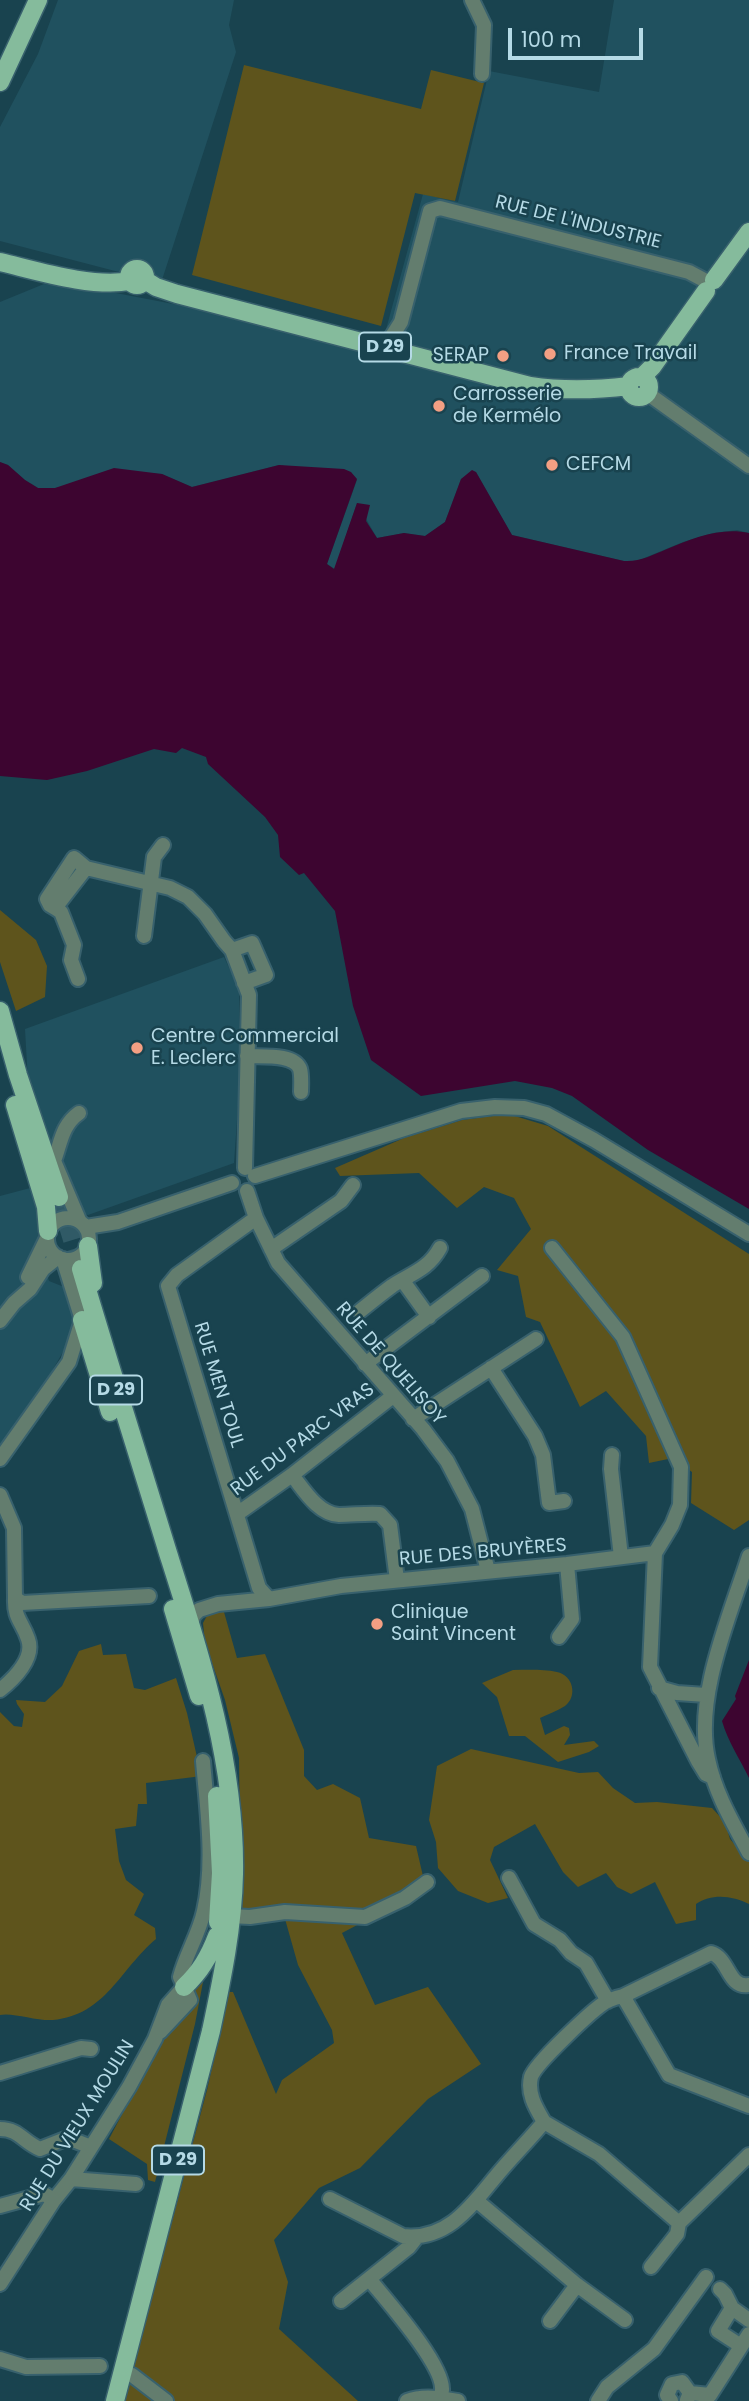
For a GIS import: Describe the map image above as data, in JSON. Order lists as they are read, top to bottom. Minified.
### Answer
{"streets":{"main road":["D 29"],"street":["RUE DE L'INDUSTRIE","RUE DE QUELISOY","RUE MEN TOUL","RUE DU PARC VRAS","RUE DES BRUYÈRES","RUE DU VIEUX MOULIN"]},"crossings":[["RUE DE L'INDUSTRIE","D 29"],["D 29","RUE DES BRUYÈRES"],["RUE DE QUELISOY","RUE MEN TOUL"],["RUE DE QUELISOY","RUE DU PARC VRAS"],["RUE DE QUELISOY","RUE DES BRUYÈRES"],["RUE MEN TOUL","RUE DU PARC VRAS"],["RUE MEN TOUL","RUE DES BRUYÈRES"]],"places":["France Travail","SERAP","Carrosserie de Kermélo","CEFCM","Centre Commercial E. Leclerc","Clinique Saint Vincent"],"scale_bar":"100 m"}
